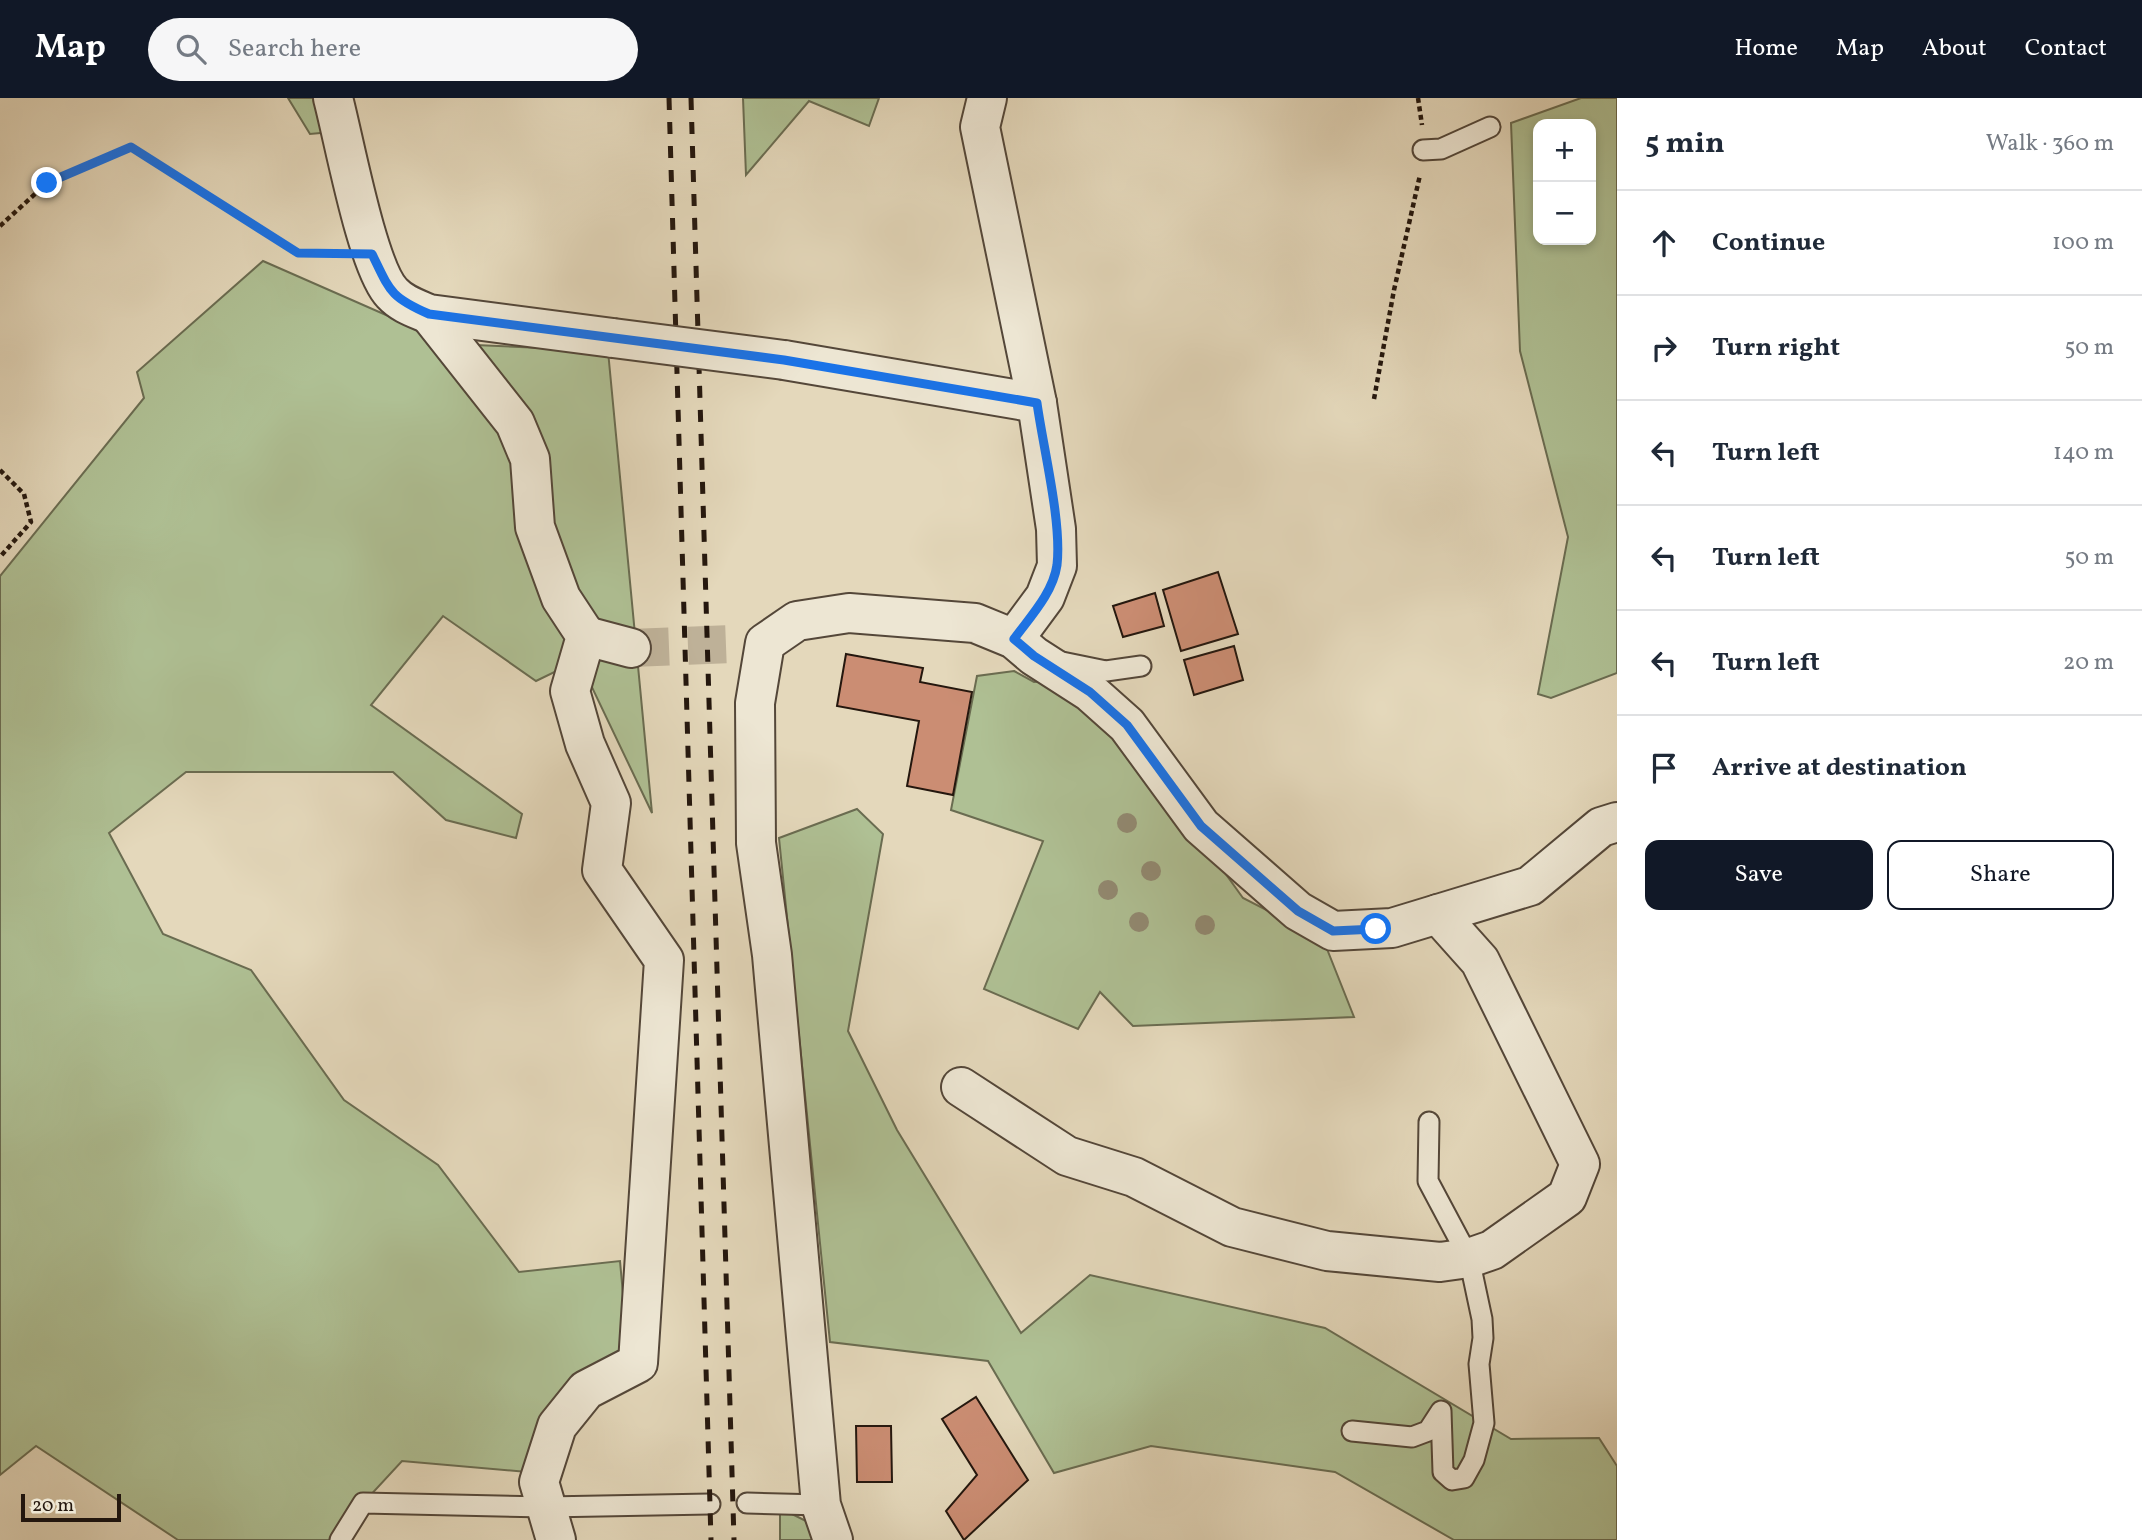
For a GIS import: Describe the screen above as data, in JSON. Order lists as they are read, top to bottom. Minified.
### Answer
{"scale_bar":"20 m","page":{"header":"Map","search":"Search here","nav":["Home","Map","About","Contact"],"heading":["5 min","Walk · 360 m"],"map_buttons":["+","−"],"list":[["Continue","100 m"],["Turn right","50 m"],["Turn left","140 m"],["Turn left","50 m"],["Turn left","20 m"],"Arrive at destination"],"buttons":["Save","Share"],"scale":"20 m"}}
